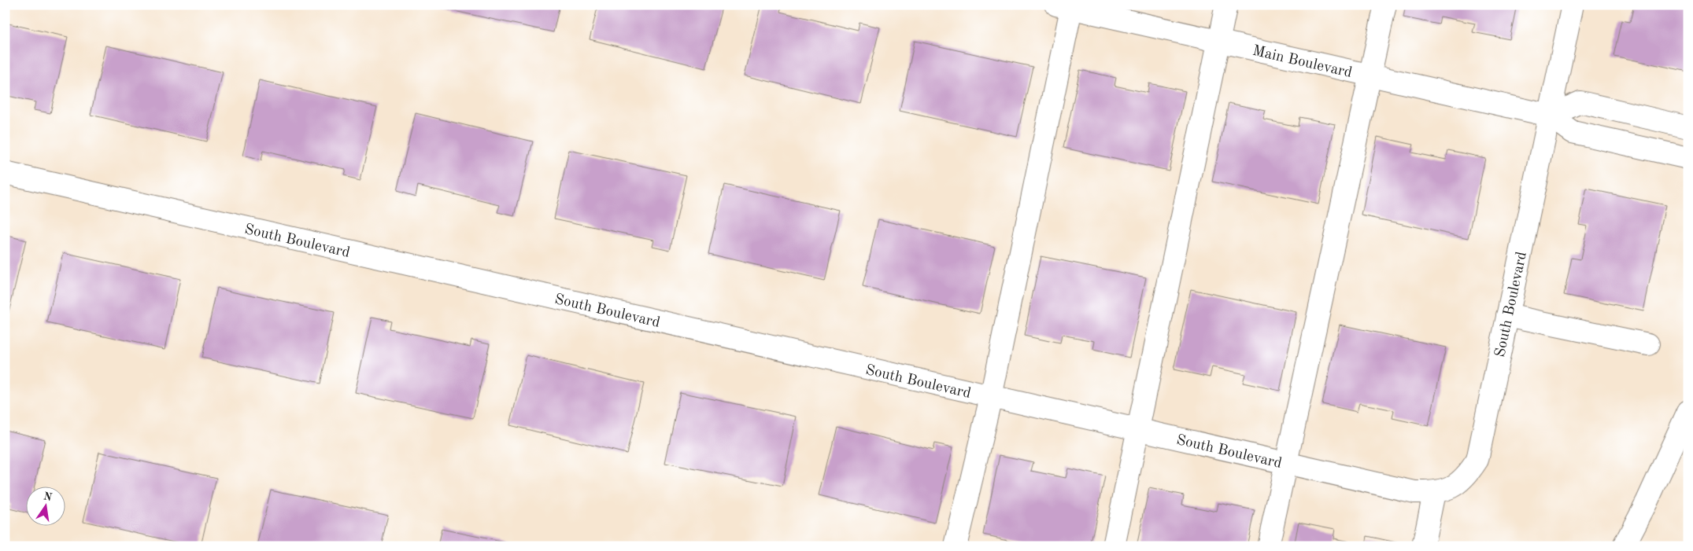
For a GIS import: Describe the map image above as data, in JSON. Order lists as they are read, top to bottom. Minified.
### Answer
{"streets":{"street":["Main Boulevard","South Boulevard"]},"crossings":[["Main Boulevard","South Boulevard"]],"north":"top"}
